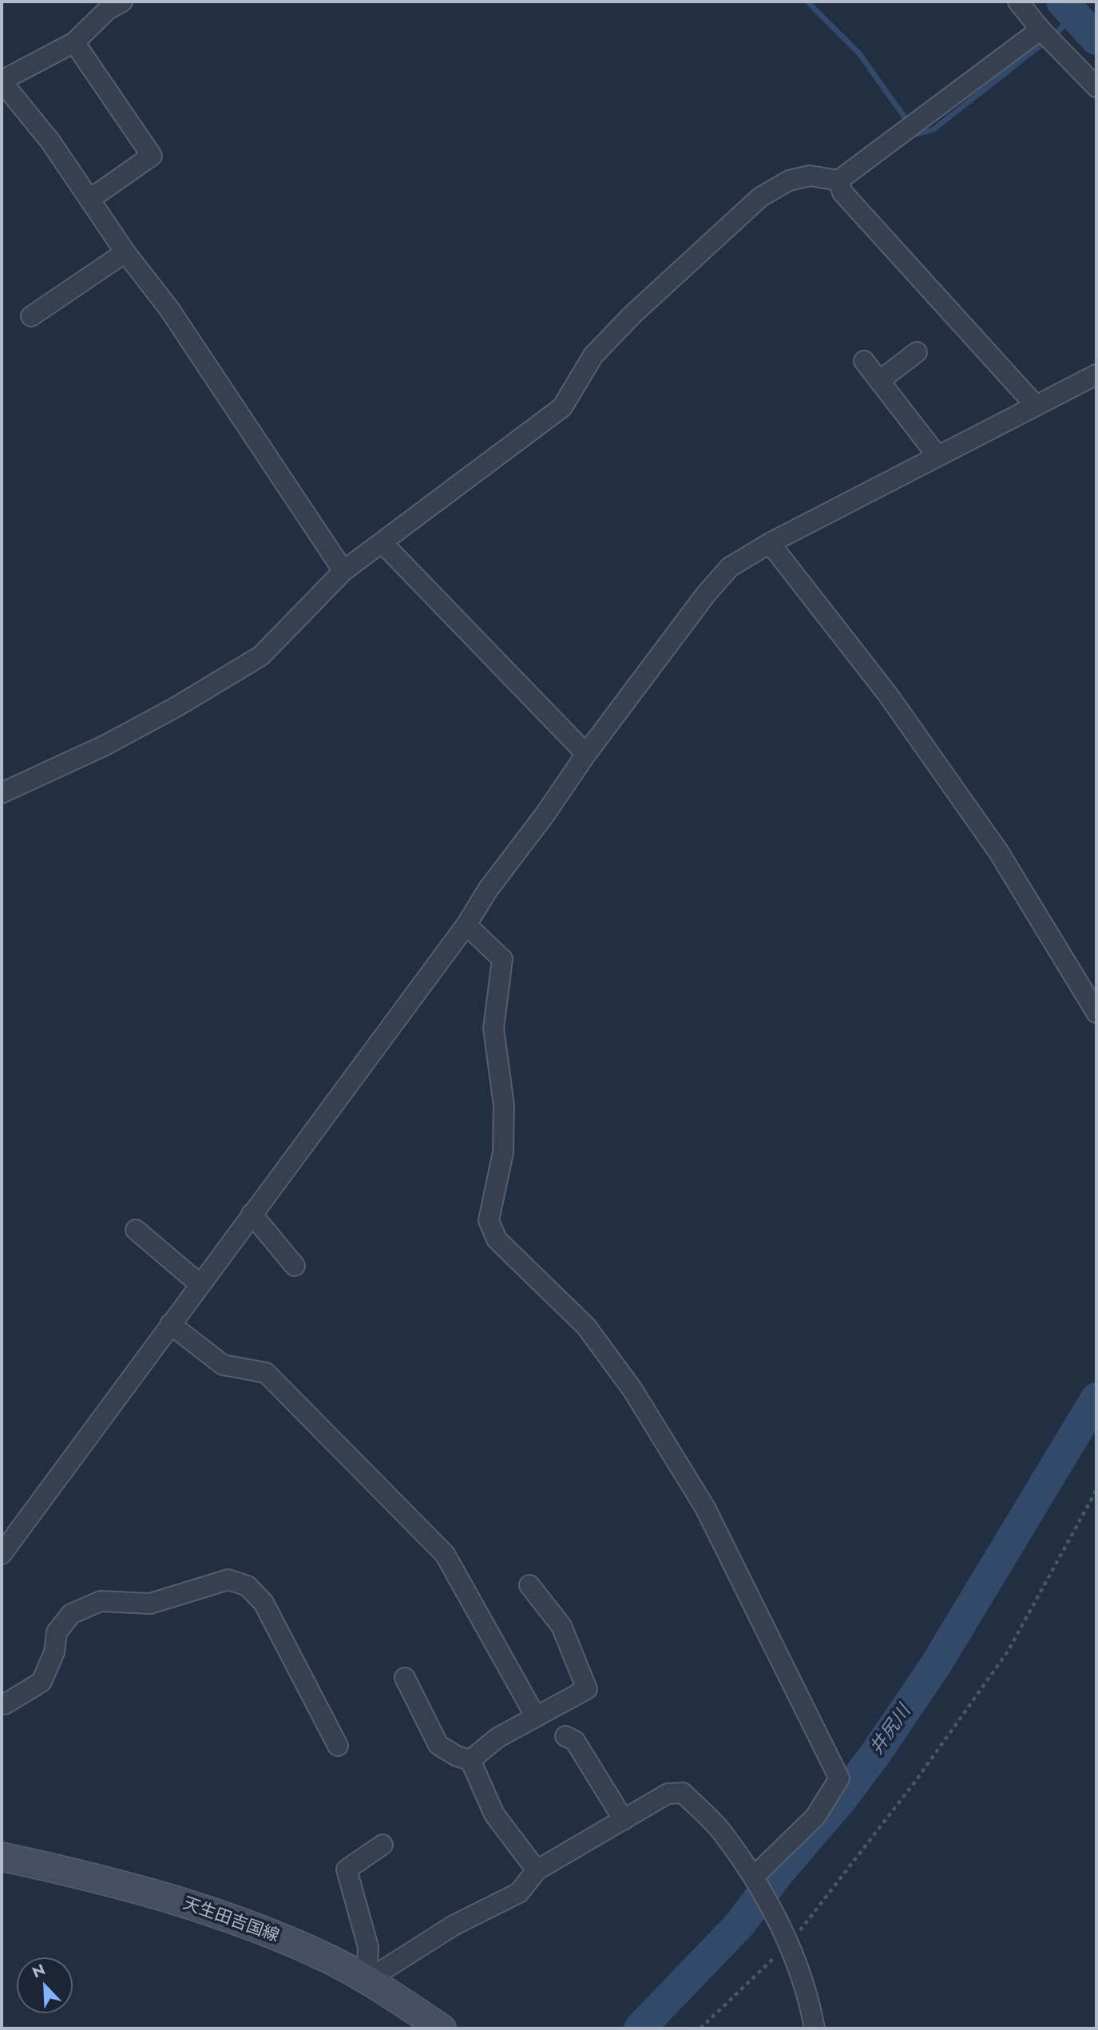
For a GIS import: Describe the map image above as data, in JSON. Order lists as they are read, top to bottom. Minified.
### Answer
{"streets":{"main road":["天生田吉国線"]},"water":["井尻川"],"north":"top left"}
